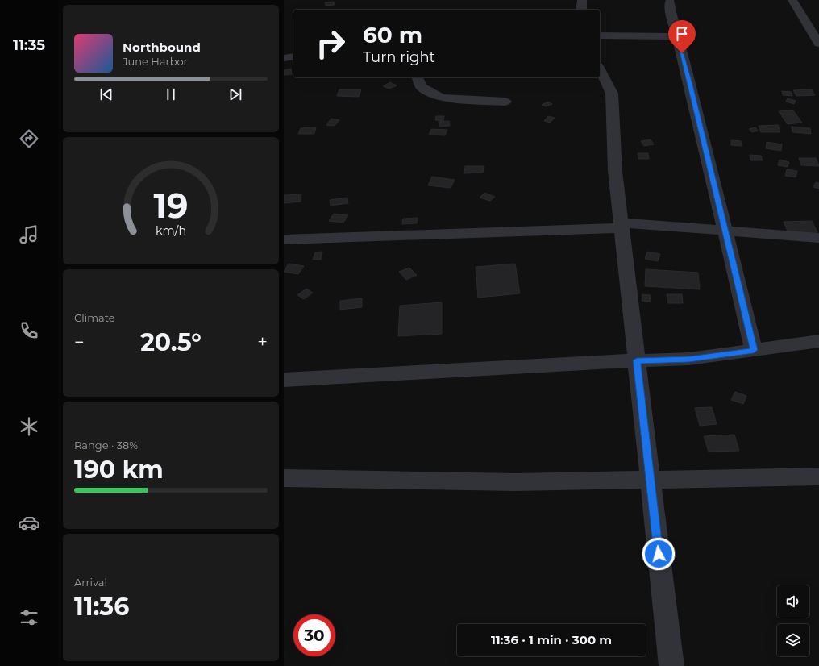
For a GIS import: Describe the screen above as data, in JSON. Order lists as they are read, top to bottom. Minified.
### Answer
{"page":{"tabs":"11:35","turn":["60 m","Turn right"],"song":["Northbound","June Harbor"],"tile":["Climate",["Range · 38%","190 km"],["Arrival","11:36"]],"heat":["−","20.5°","+"],"limit":"30","trip":"11:36 · 1 min · 300 m","gauge":["19","km/h"]}}
